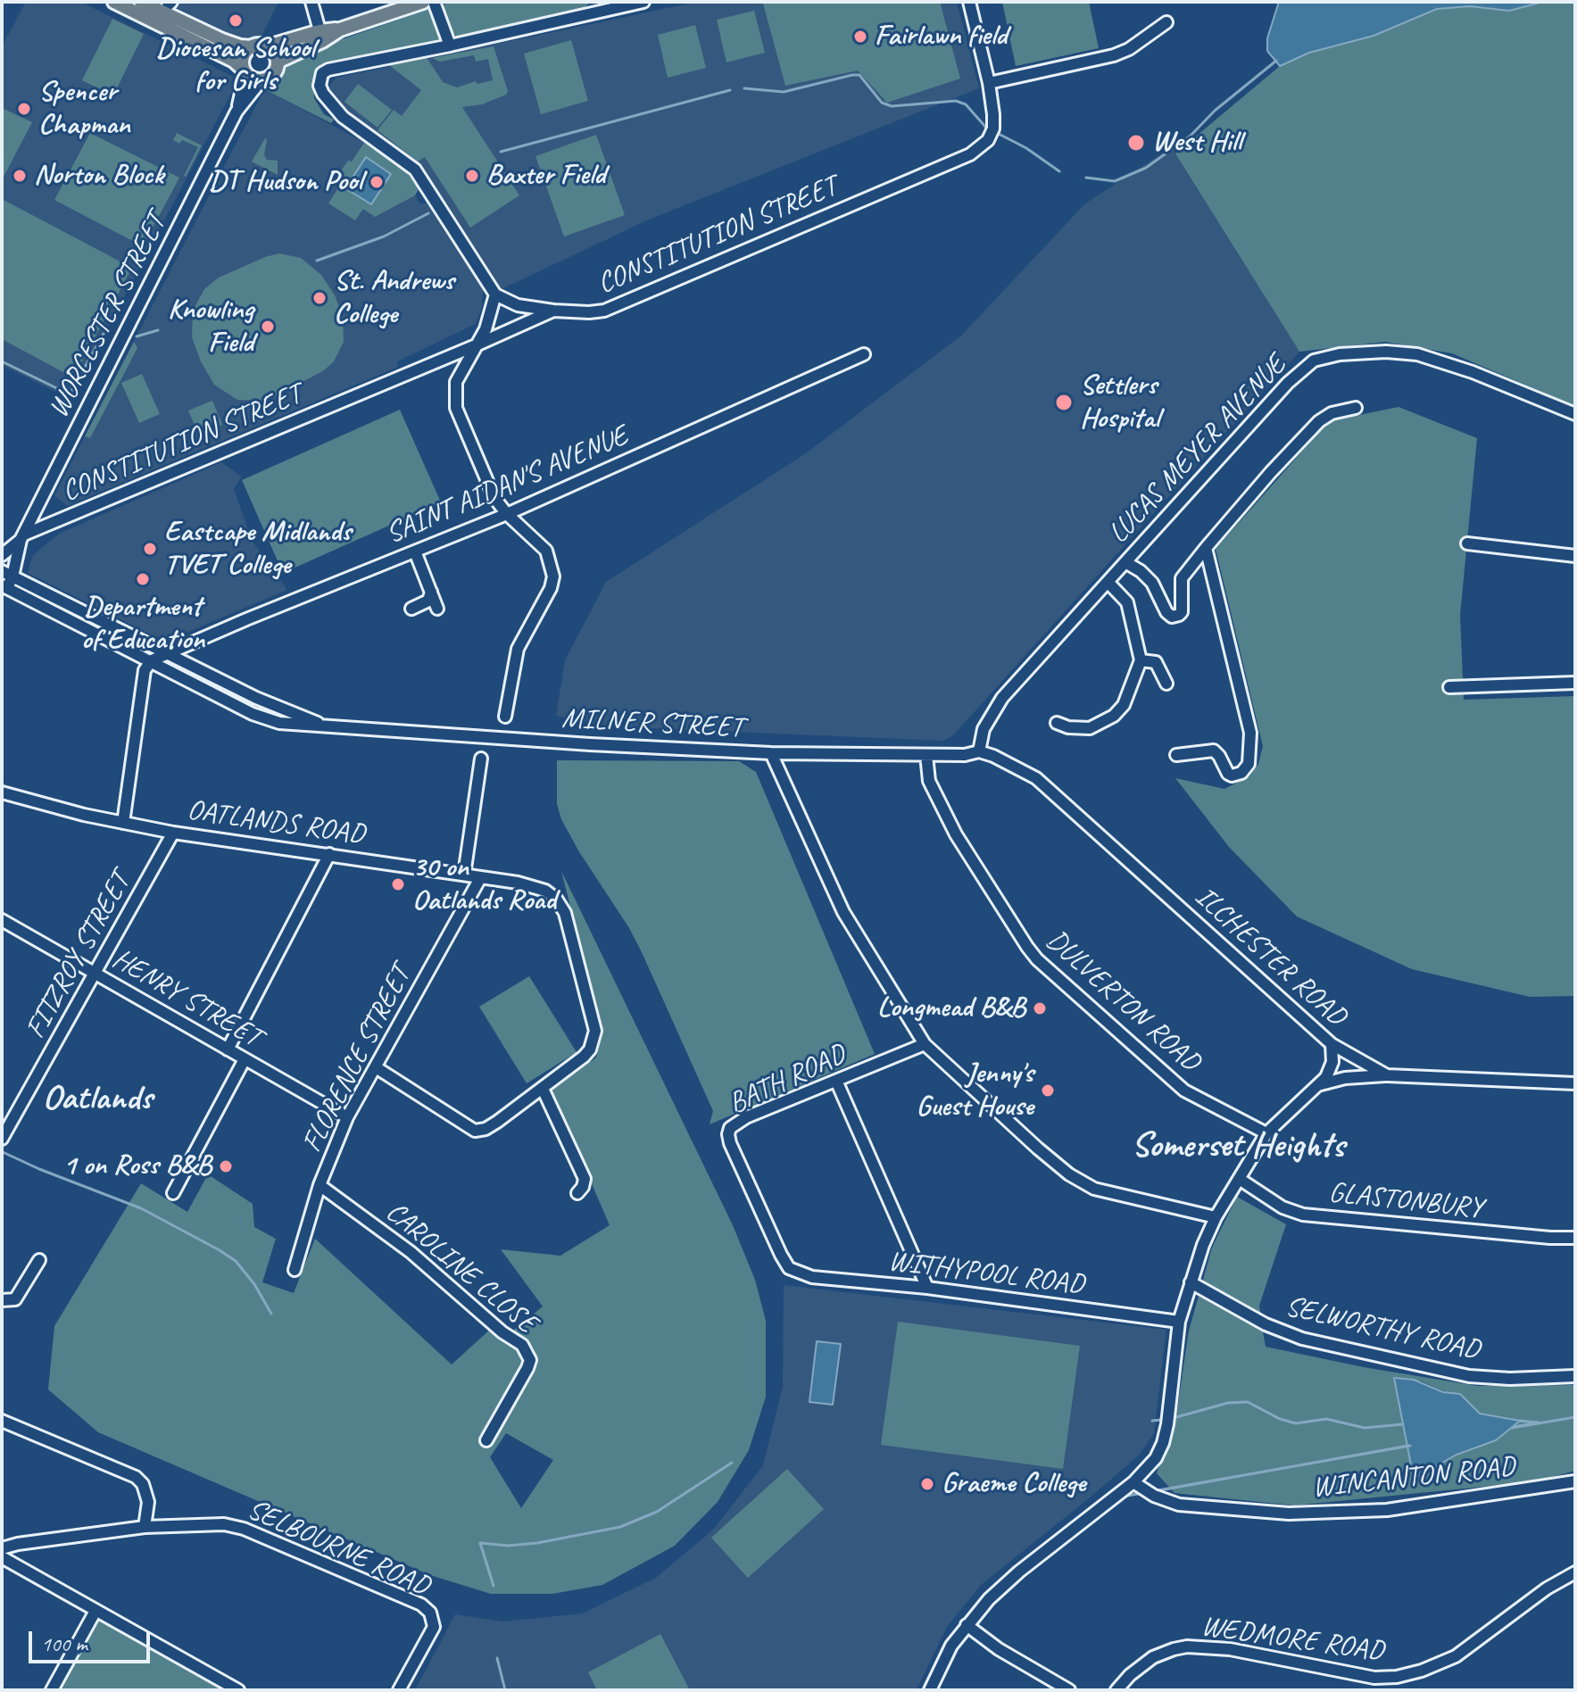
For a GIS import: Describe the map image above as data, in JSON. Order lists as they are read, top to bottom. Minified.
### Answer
{"streets":{"street":["CONSTITUTION STREET","WORCESTER STREET","LUCAS MEYER AVENUE","SAINT AIDAN'S AVENUE","MILNER STREET","OATLANDS ROAD","FITZROY STREET","ILCHESTER ROAD","HENRY STREET","DULVERTON ROAD","FLORENCE STREET","BATH ROAD","GLASTONBURY","CAROLINE CLOSE","WITHYPOOL ROAD","SELWORTHY ROAD","WINCANTON ROAD","SELBOURNE ROAD","WEDMORE ROAD"]},"crossings":[["CONSTITUTION STREET","WORCESTER STREET"],["WORCESTER STREET","MILNER STREET"],["LUCAS MEYER AVENUE","MILNER STREET"],["LUCAS MEYER AVENUE","ILCHESTER ROAD"],["SAINT AIDAN'S AVENUE","MILNER STREET"],["MILNER STREET","ILCHESTER ROAD"],["MILNER STREET","DULVERTON ROAD"],["OATLANDS ROAD","FITZROY STREET"],["OATLANDS ROAD","FLORENCE STREET"],["FITZROY STREET","HENRY STREET"],["HENRY STREET","FLORENCE STREET"],["FLORENCE STREET","CAROLINE CLOSE"],["BATH ROAD","WITHYPOOL ROAD"]],"districts":["Oatlands","Somerset Heights"],"places":["Diocesan School for Girls","Fairlawn field","Spencer Chapman","West Hill","Norton Block","Baxter Field","DT Hudson Pool","St. Andrews College","Knowling Field","Settlers Hospital","Eastcape Midlands TVET College","Department of Education","30 on Oatlands Road","Longmead B&B","Jenny's Guest House","1 on Ross B&B","Graeme College"],"scale_bar":"100 m"}
